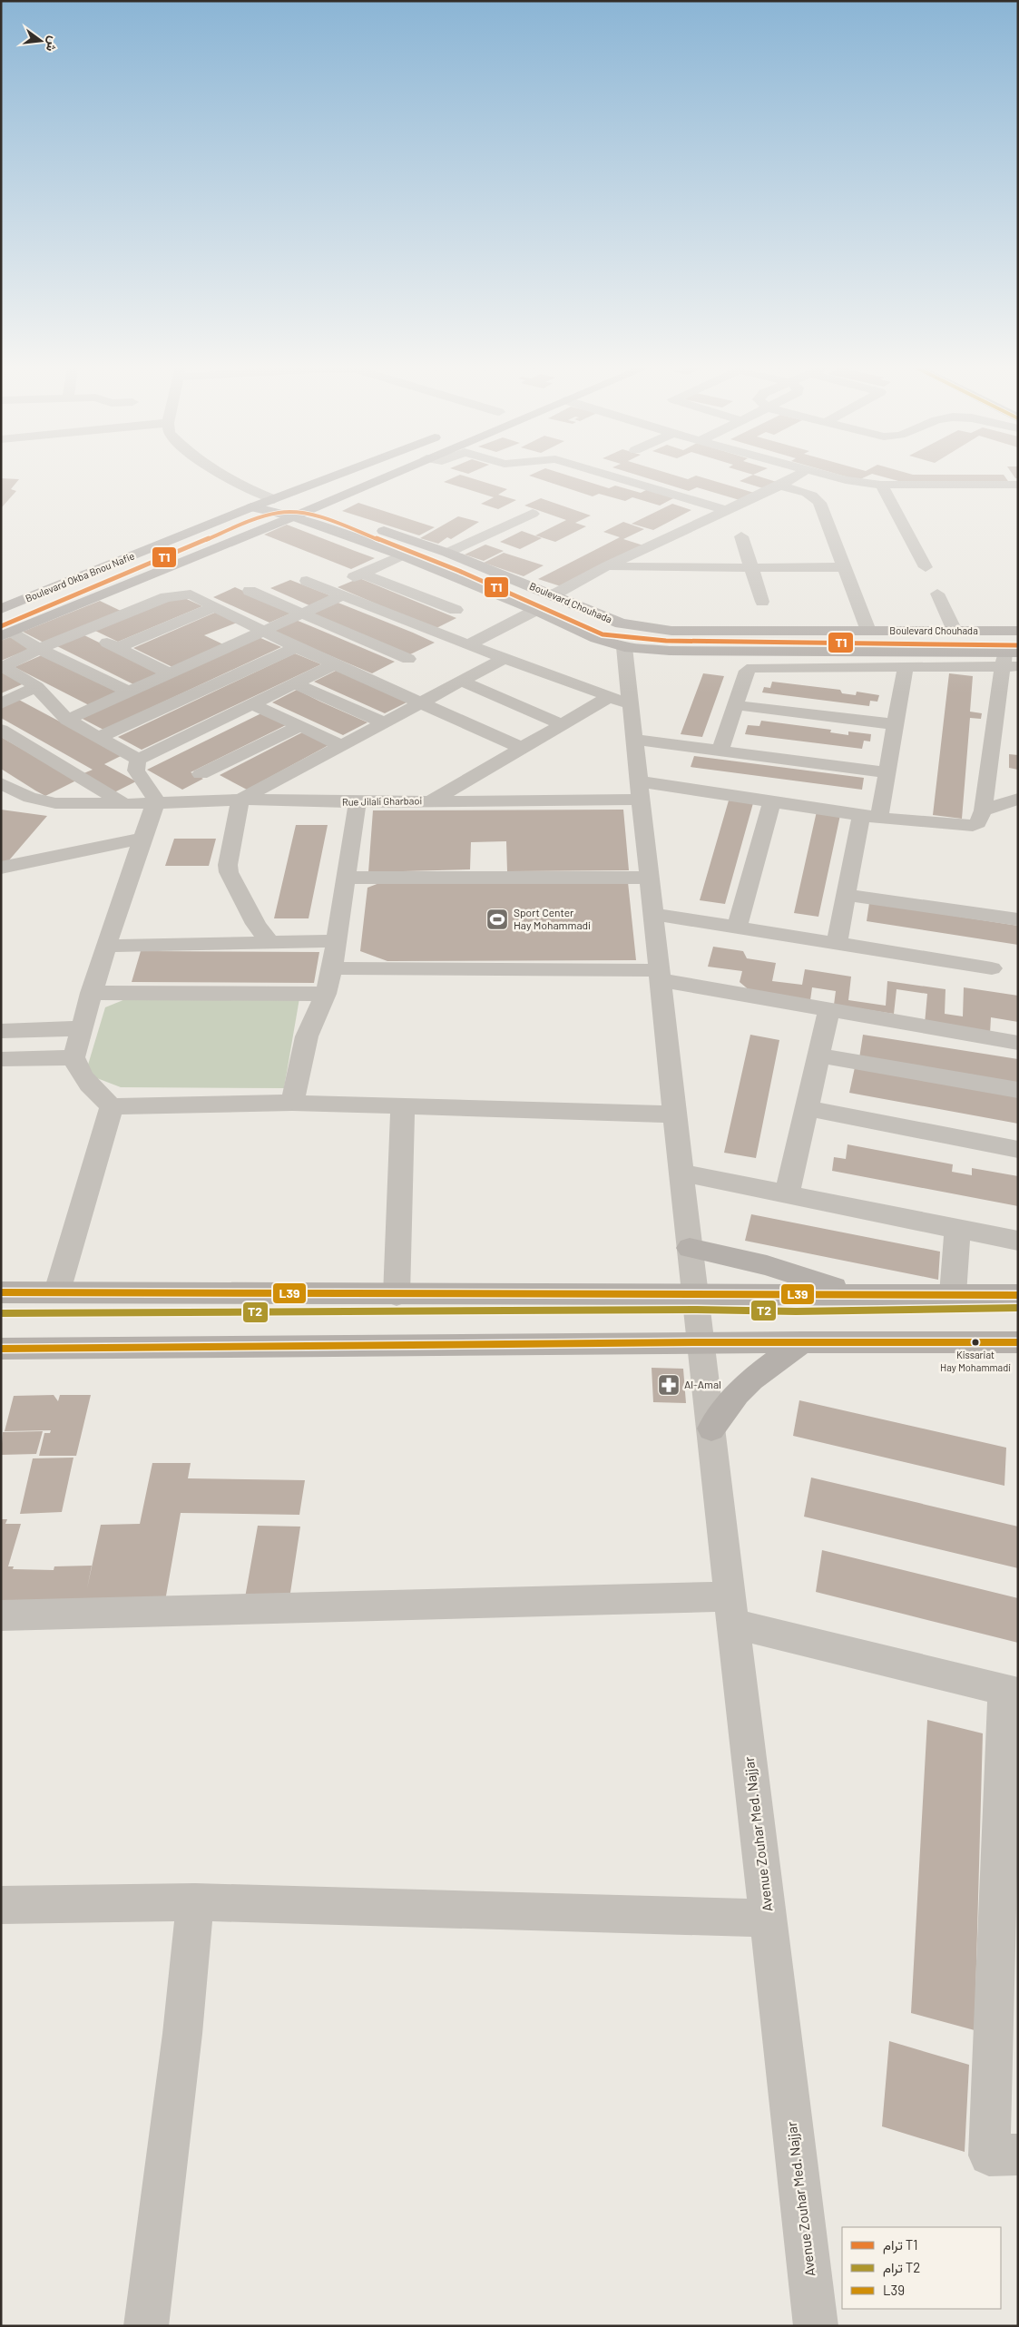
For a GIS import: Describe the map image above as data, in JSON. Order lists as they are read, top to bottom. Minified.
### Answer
{"streets":{"main road":["Boulevard Okba Bnou Nafie"],"street":["Boulevard Chouhada","Rue Jilali Gharbaoi","Avenue Zouhar Med. Najjar"]},"crossings":[["Boulevard Okba Bnou Nafie","Boulevard Chouhada"],["Boulevard Chouhada","Avenue Zouhar Med. Najjar"],["Rue Jilali Gharbaoi","Avenue Zouhar Med. Najjar"]],"places":{"sports":["Sport Center Hay Mohammadi"],"other":["Kissariat Hay Mohammadi"],"pharmacy":["Al-Amal"]},"lines":["tram line T1","transit line L39","tram line T2"],"legend":["ترام T1","ترام T2","L39"],"north":"right"}
